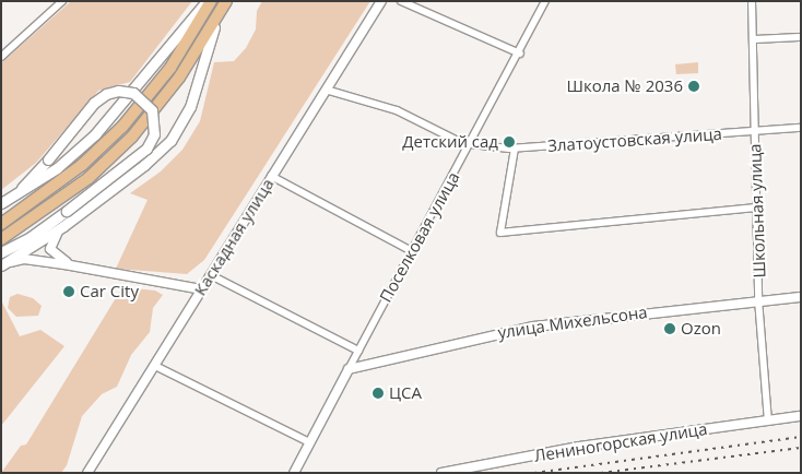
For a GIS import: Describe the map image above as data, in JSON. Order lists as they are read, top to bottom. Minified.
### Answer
{"streets":{"street":["Златоустовская улица","Школьная улица","Каскадная улица","Поселковая улица","улица Михельсона","Лениногорская улица"]},"crossings":[["Златоустовская улица","Школьная улица"],["Златоустовская улица","Каскадная улица"],["Златоустовская улица","Поселковая улица"],["Школьная улица","улица Михельсона"],["Школьная улица","Лениногорская улица"],["Поселковая улица","улица Михельсона"]],"places":["Школа № 2036","Детский сад","Car City","Ozon","ЦСА"]}
